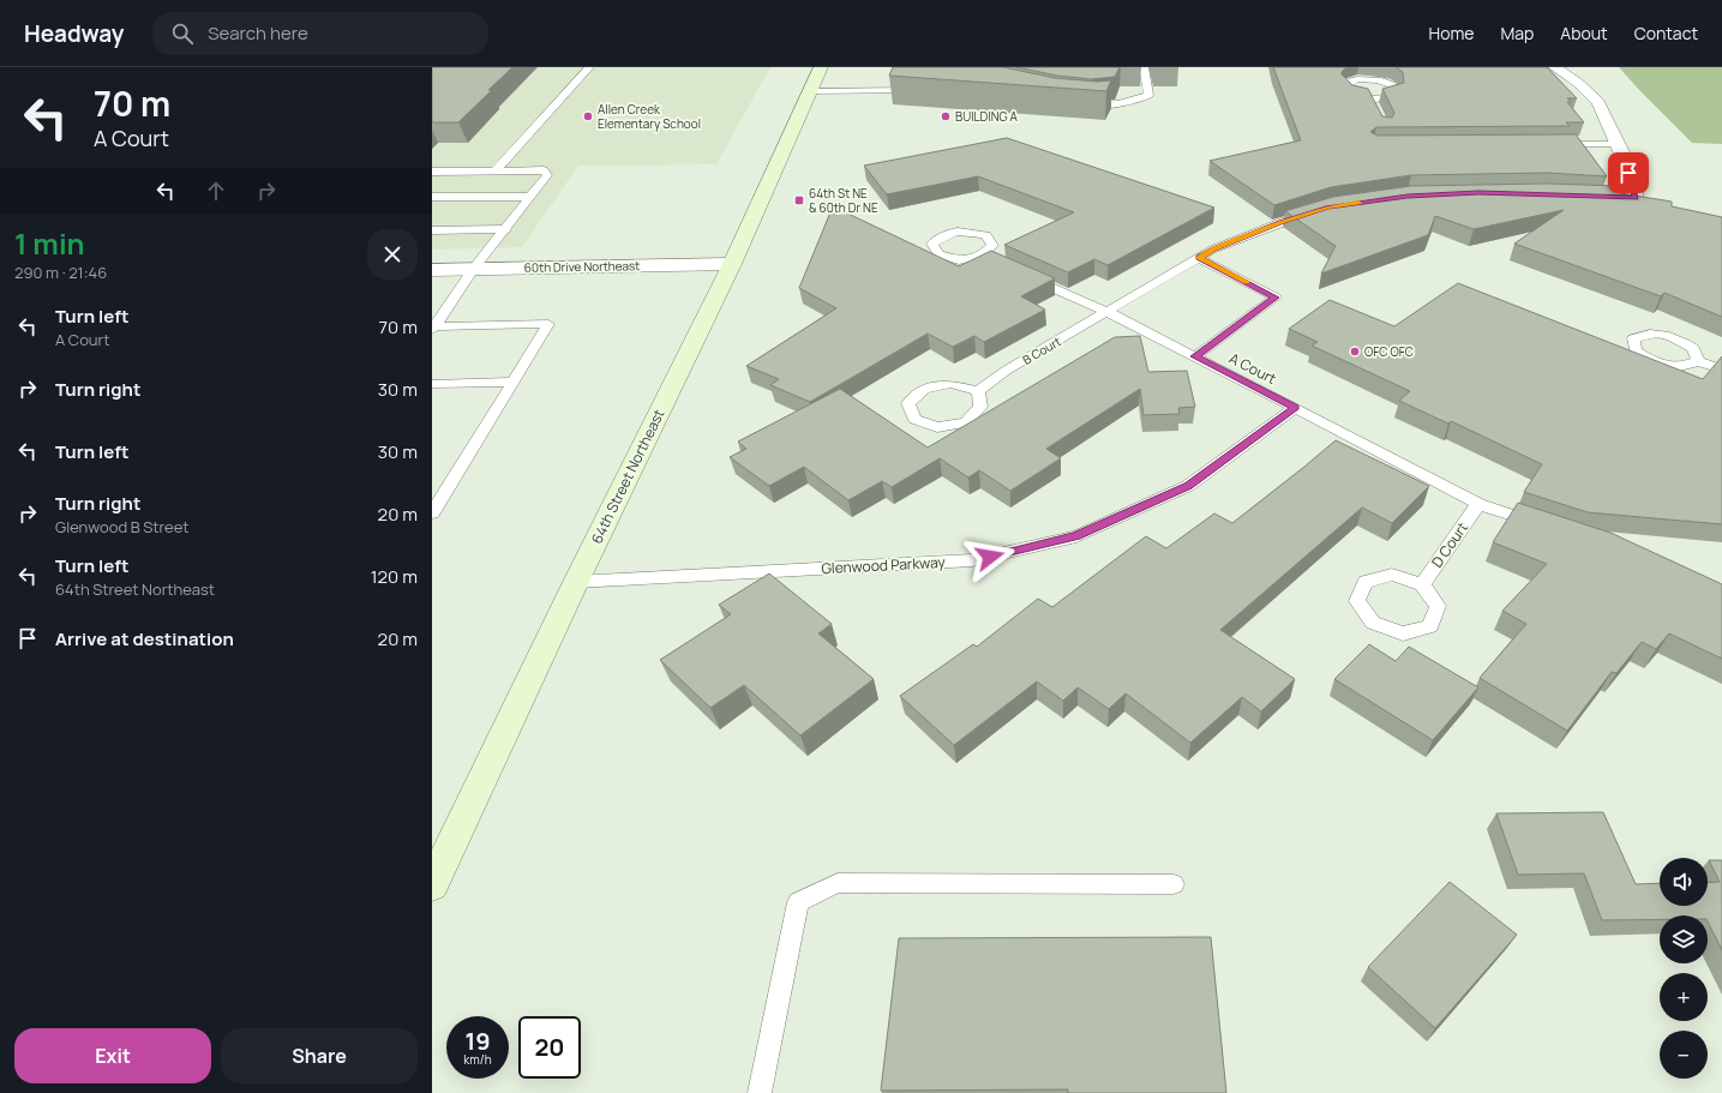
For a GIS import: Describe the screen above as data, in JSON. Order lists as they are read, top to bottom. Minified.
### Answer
{"streets":{"main road":["64th Street Northeast"],"street":["60th Drive Northeast"],"lane":["B Court","A Court","D Court","Glenwood Parkway"]},"crossings":[["60th Drive Northeast","64th Street Northeast"],["B Court","A Court"],["A Court","D Court"],["A Court","Glenwood Parkway"],["64th Street Northeast","Glenwood Parkway"]],"places":{"other":["Allen Creek Elementary School","BUILDING A","OFC OFC"],"transit":["64th St NE & 60th Dr NE"]},"page":{"header":"Headway","search":"Search here","nav":["Home","Map","About","Contact"],"turn":["70 m","A Court"],"heading":["1 min","290 m · 21:46"],"list":[{"name":"Turn left","note":"A Court","value":"70 m"},{"name":"Turn right","value":"30 m"},{"name":"Turn left","value":"30 m"},{"name":"Turn right","note":"Glenwood B Street","value":"20 m"},{"name":"Turn left","note":"64th Street Northeast","value":"120 m"},{"name":"Arrive at destination","value":"20 m"}],"map_buttons":["+","−"],"speed":"19 km/h","limit":"20","buttons":["Exit","Share"]}}
